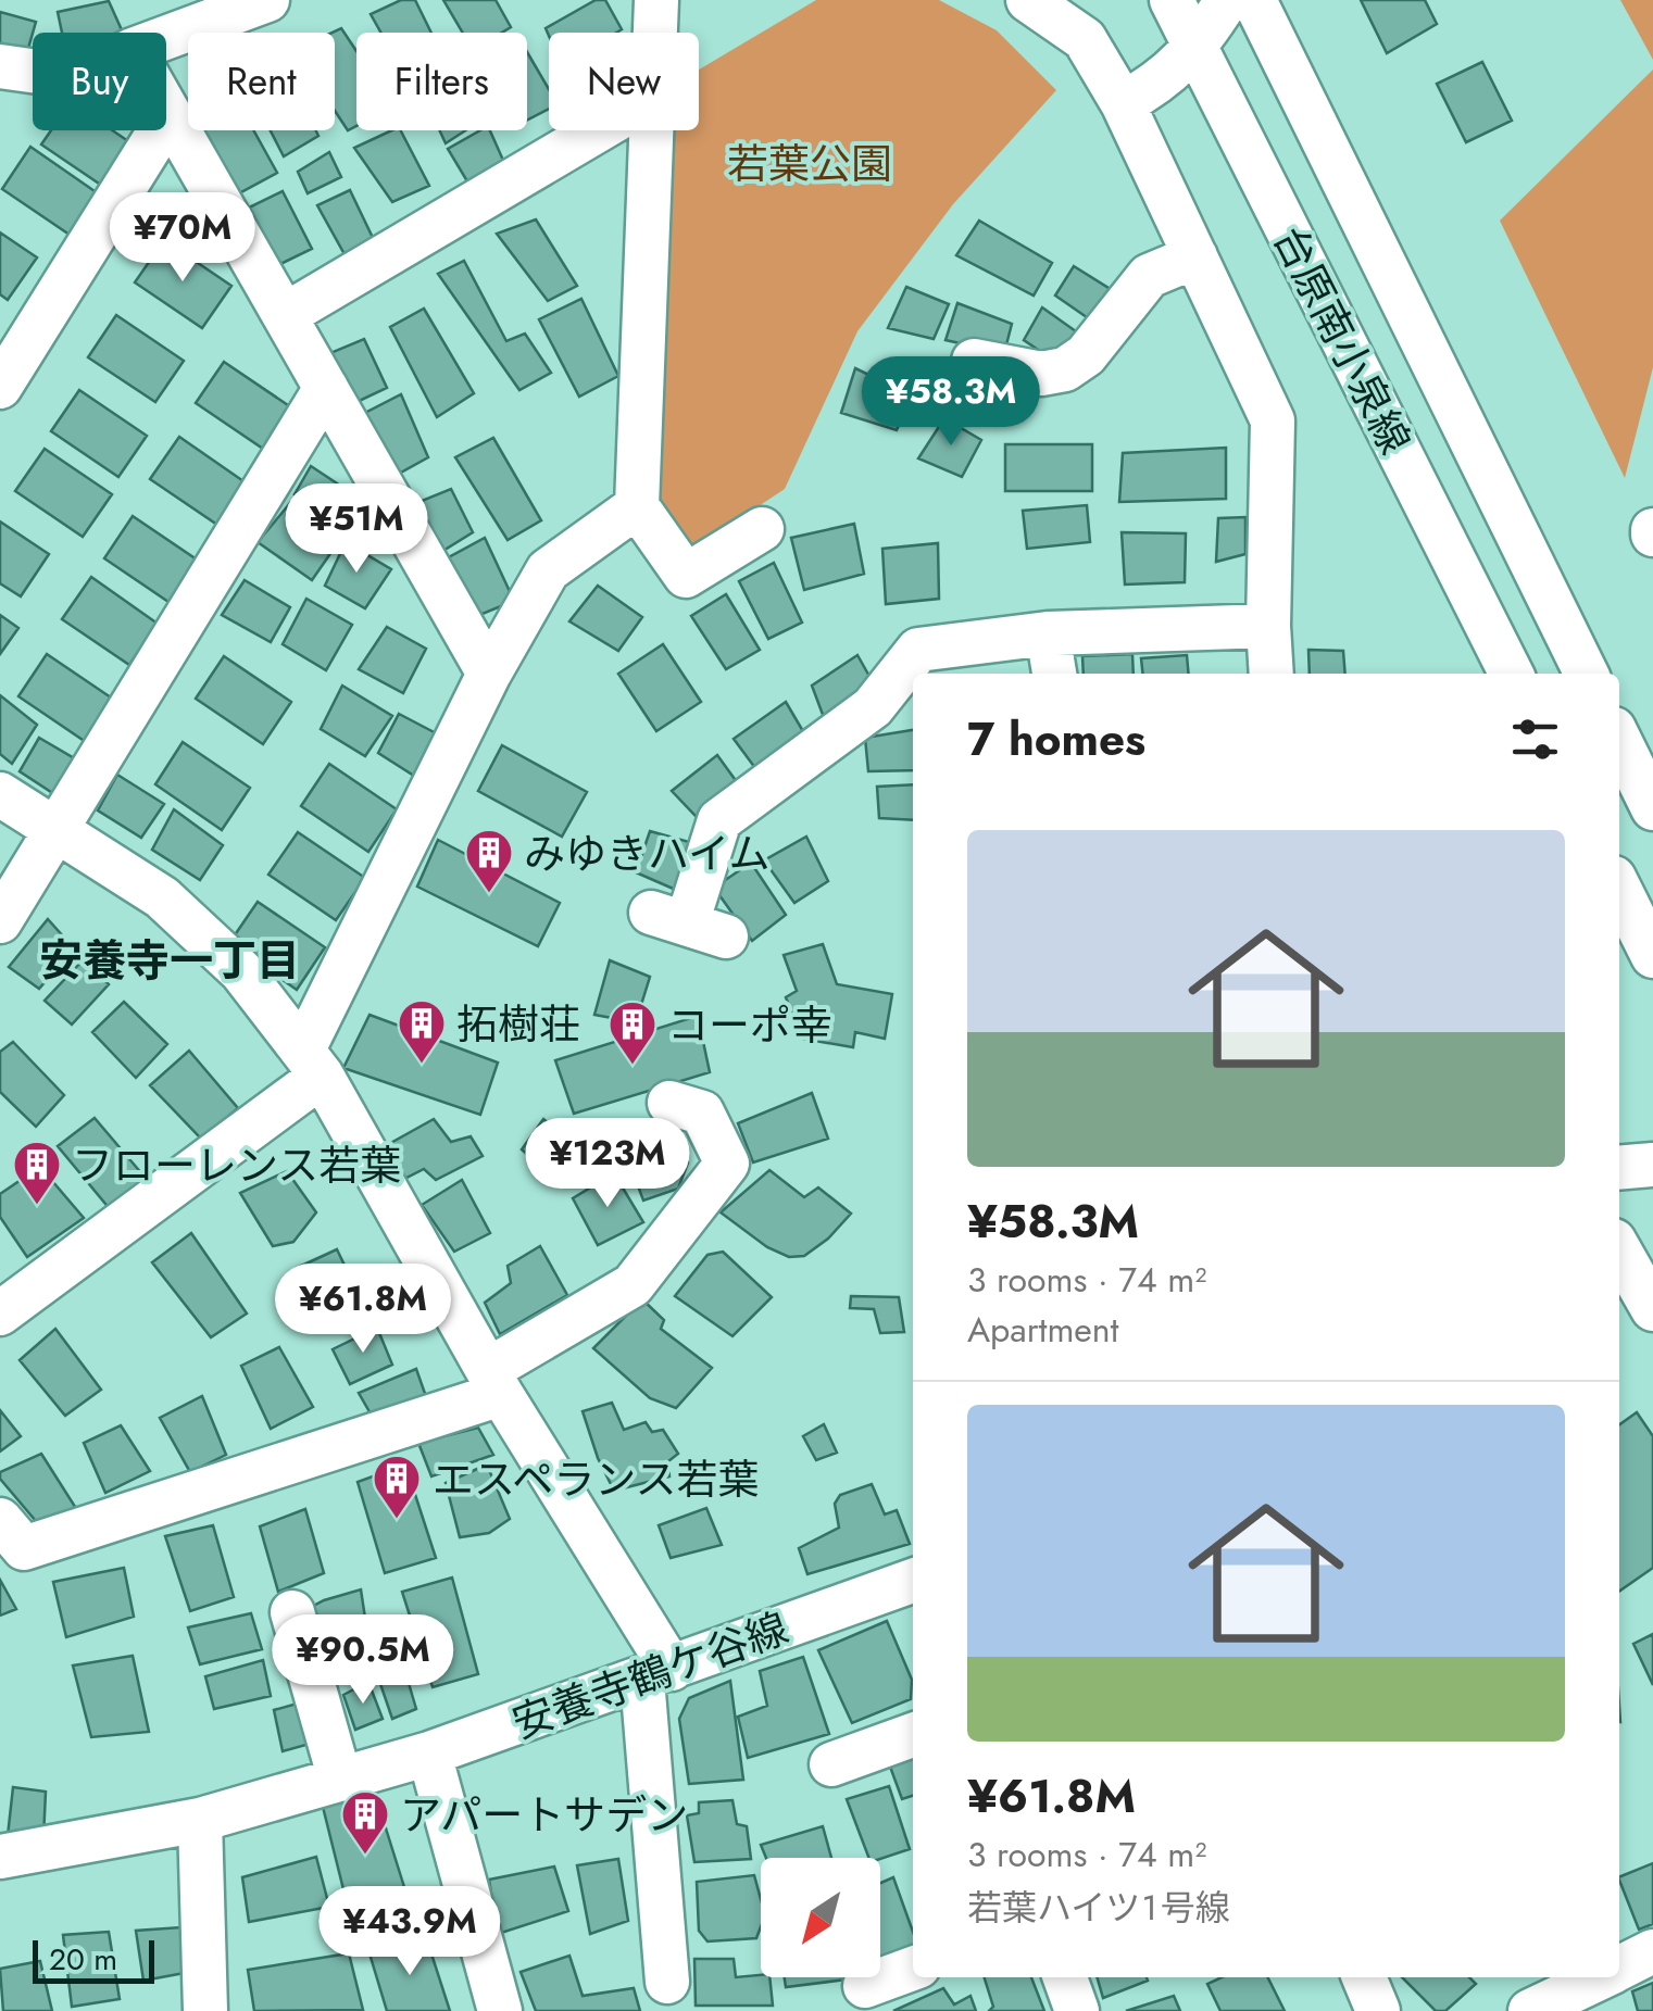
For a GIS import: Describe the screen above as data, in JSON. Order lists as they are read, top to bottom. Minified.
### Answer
{"streets":{"street":["台原南小泉線","安養寺鶴ケ谷線"]},"districts":["安養寺一丁目"],"parks":["若葉公園"],"places":{"building":["みゆきハイム","拓樹荘","コーポ幸","フローレンス若葉","エスペランス若葉","アパートサデン"]},"scale_bar":"20 m","north":"bottom left","page":{"chip":["Buy","Rent","Filters","New"],"price":["¥70M","¥58.3M","¥51M","¥123M","¥61.8M","¥90.5M","¥43.9M"],"heading":"7 homes","list":[{"name":"¥58.3M","note":"3 rooms · 74 m² · Apartment"},{"name":"¥61.8M","note":"3 rooms · 74 m² · 若葉ハイツ１号線"}],"scale":"20 m"}}
